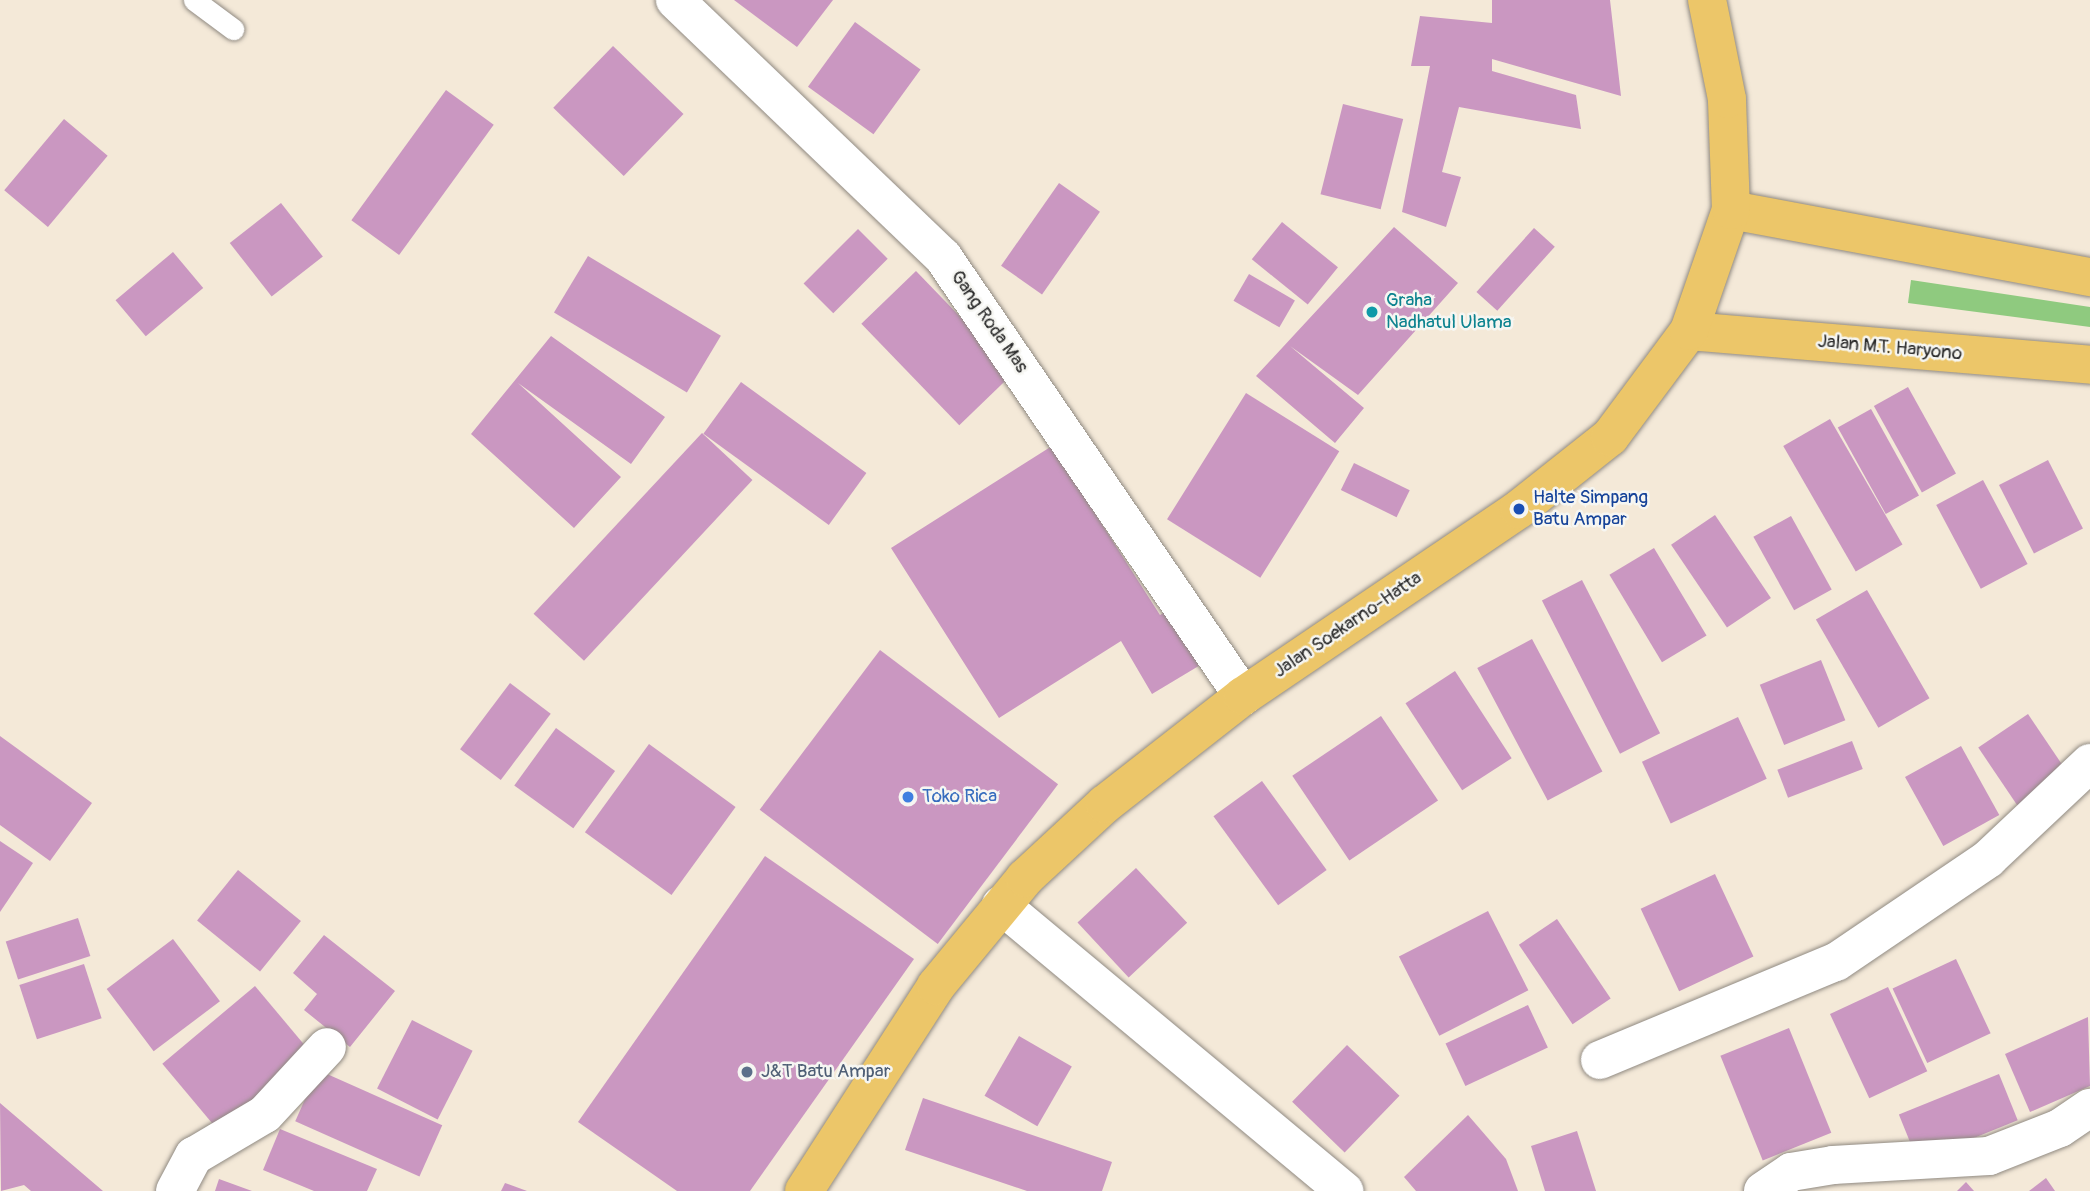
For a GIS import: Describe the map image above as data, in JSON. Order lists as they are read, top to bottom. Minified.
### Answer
{"streets":{"highway":["Jalan M.T. Haryono","Jalan Soekarno-Hatta"],"street":["Gang Roda Mas"]},"crossings":[["Gang Roda Mas","Jalan Soekarno-Hatta"],["Jalan M.T. Haryono","Jalan Soekarno-Hatta"]],"places":["Graha Nadhatul Ulama","Halte Simpang Batu Ampar","Toko Rica","J&T Batu Ampar"]}
